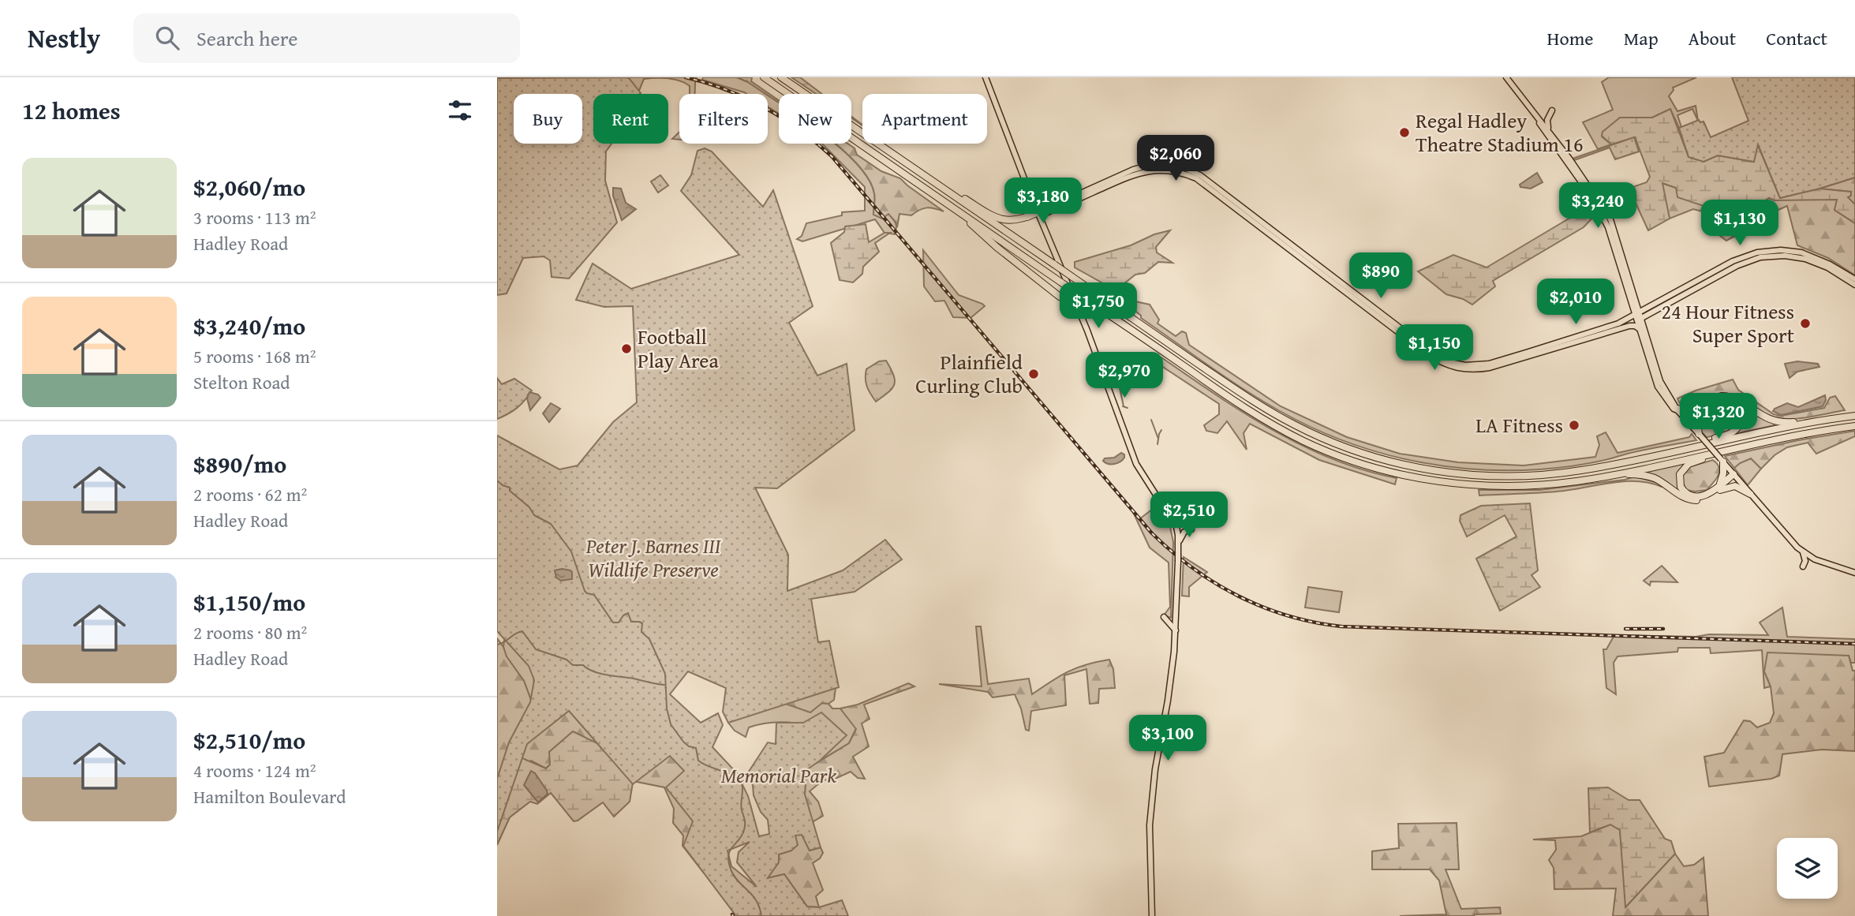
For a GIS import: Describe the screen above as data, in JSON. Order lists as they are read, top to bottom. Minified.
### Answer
{"parks":["Peter J. Barnes III Wildlife Preserve","Memorial Park"],"places":["Regal Hadley Theatre Stadium 16","24 Hour Fitness Super Sport","Football Play Area","Plainfield Curling Club","LA Fitness"],"page":{"header":"Nestly","search":"Search here","nav":["Home","Map","About","Contact"],"heading":"12 homes","chip":["Buy","Rent","Filters","New","Apartment"],"price":["$2,060","$3,180","$3,240","$1,130","$890","$2,010","$1,750","$1,150","$2,970","$1,320","$2,510","$3,100"],"list":[{"name":"$2,060/mo","note":"3 rooms · 113 m² · Hadley Road"},{"name":"$3,240/mo","note":"5 rooms · 168 m² · Stelton Road"},{"name":"$890/mo","note":"2 rooms · 62 m² · Hadley Road"},{"name":"$1,150/mo","note":"2 rooms · 80 m² · Hadley Road"},{"name":"$2,510/mo","note":"4 rooms · 124 m² · Hamilton Boulevard"}]}}
